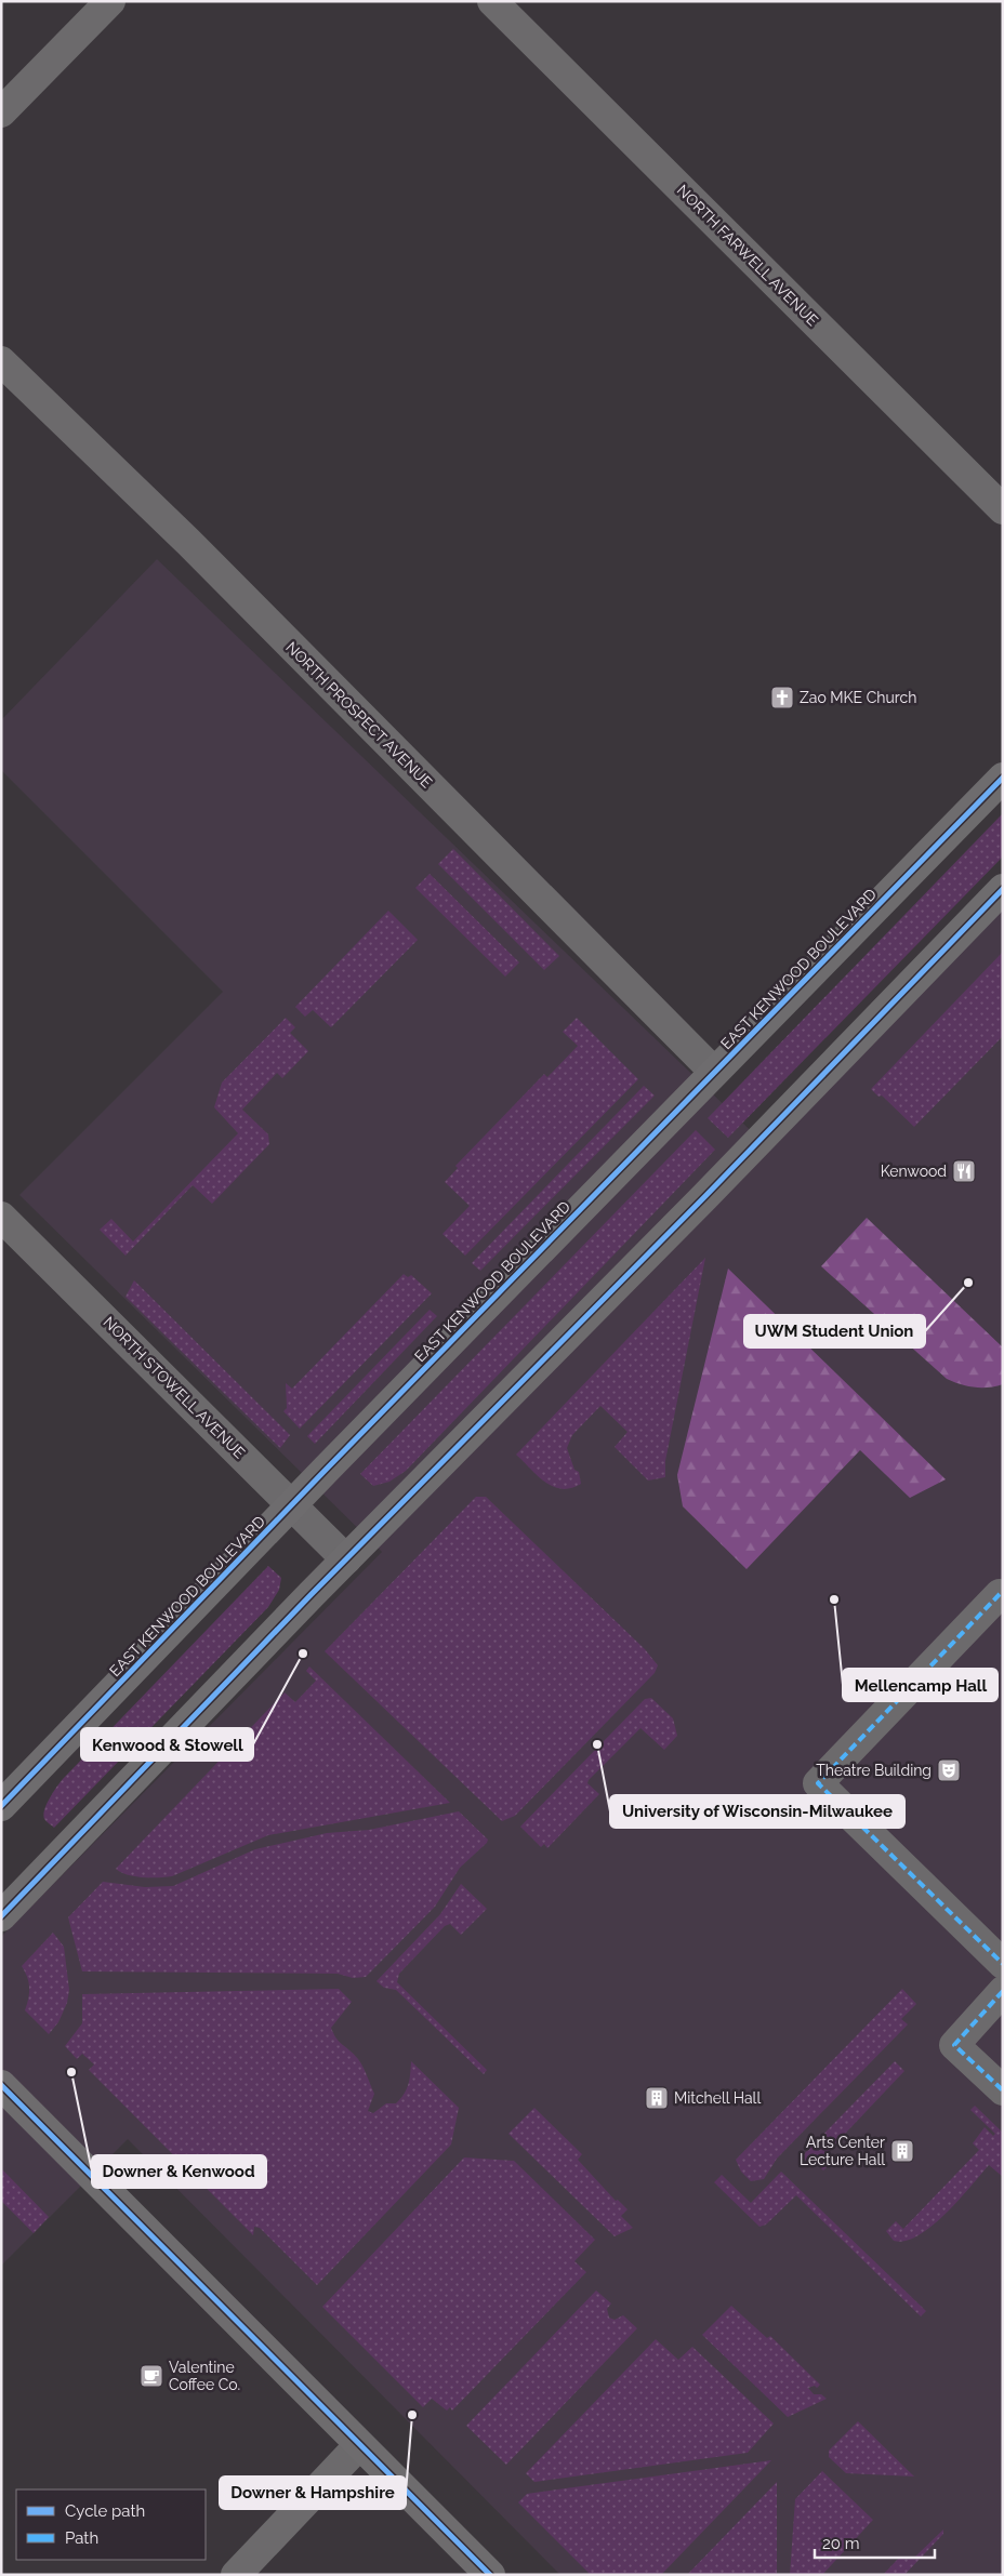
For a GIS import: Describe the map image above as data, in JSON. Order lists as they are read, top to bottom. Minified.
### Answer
{"streets":{"street":["NORTH FARWELL AVENUE","NORTH PROSPECT AVENUE","EAST KENWOOD BOULEVARD","NORTH STOWELL AVENUE"]},"crossings":[["NORTH PROSPECT AVENUE","EAST KENWOOD BOULEVARD"],["EAST KENWOOD BOULEVARD","NORTH STOWELL AVENUE"]],"places":{"church":["Zao MKE Church"],"restaurant":["Kenwood"],"other":["UWM Student Union","Mellencamp Hall","Kenwood & Stowell","University of Wisconsin-Milwaukee","Downer & Kenwood","Downer & Hampshire"],"theatre":["Theatre Building"],"building":["Mitchell Hall","Arts Center Lecture Hall"],"cafe":["Valentine Coffee Co."]},"legend":["Cycle path","Path"],"scale_bar":"20 m"}
